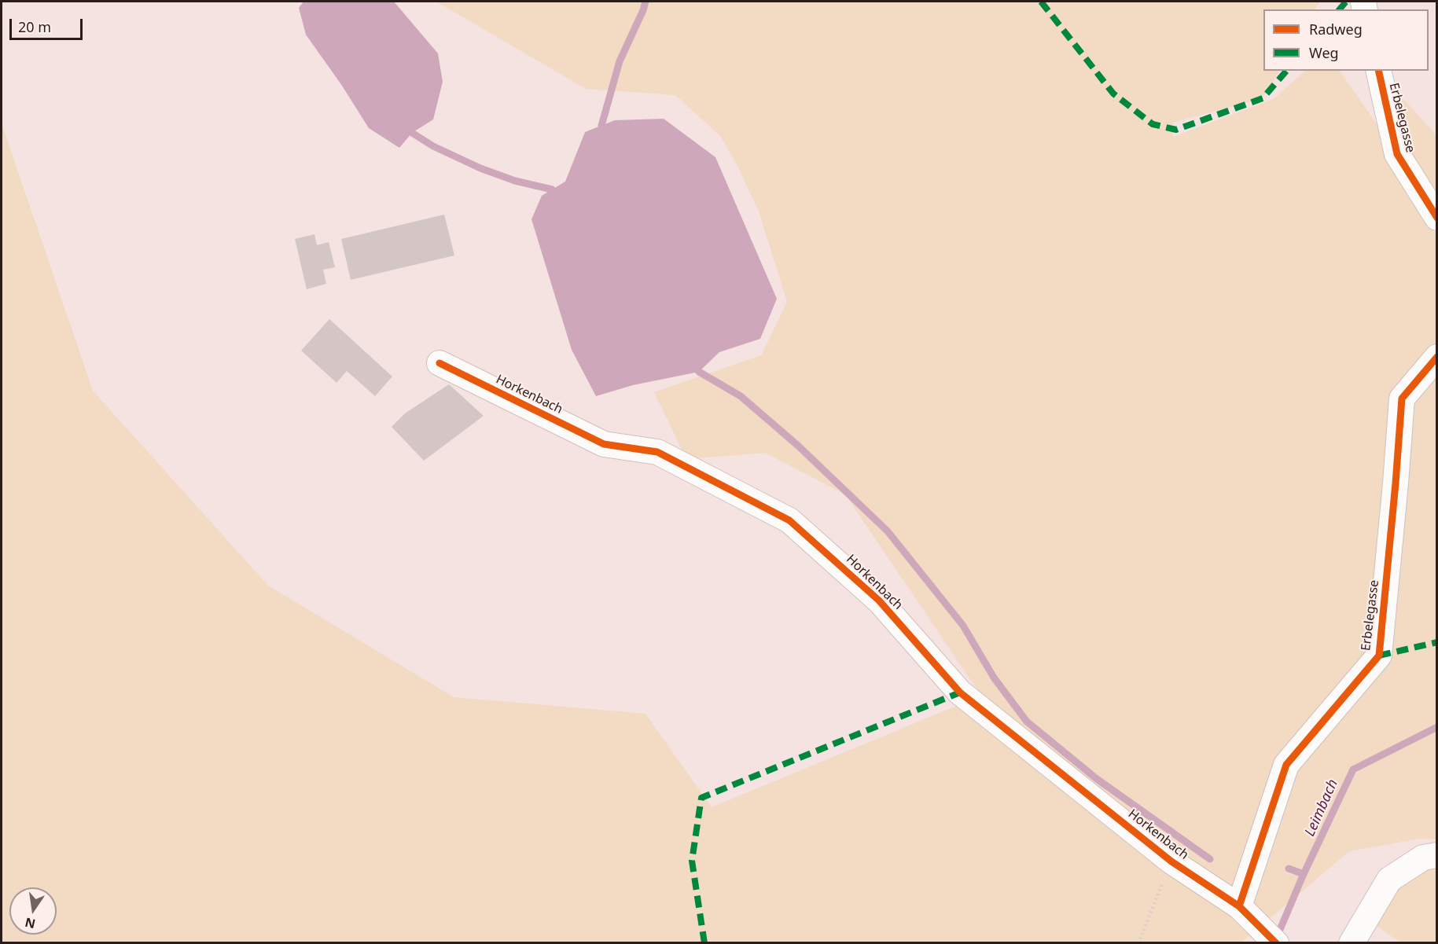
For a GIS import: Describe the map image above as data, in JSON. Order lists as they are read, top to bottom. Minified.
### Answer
{"streets":{"street":["Erbelegasse","Horkenbach"]},"crossings":[["Erbelegasse","Horkenbach"]],"water":["Leimbach"],"legend":["Radweg","Weg"],"scale_bar":"20 m","north":"bottom"}
